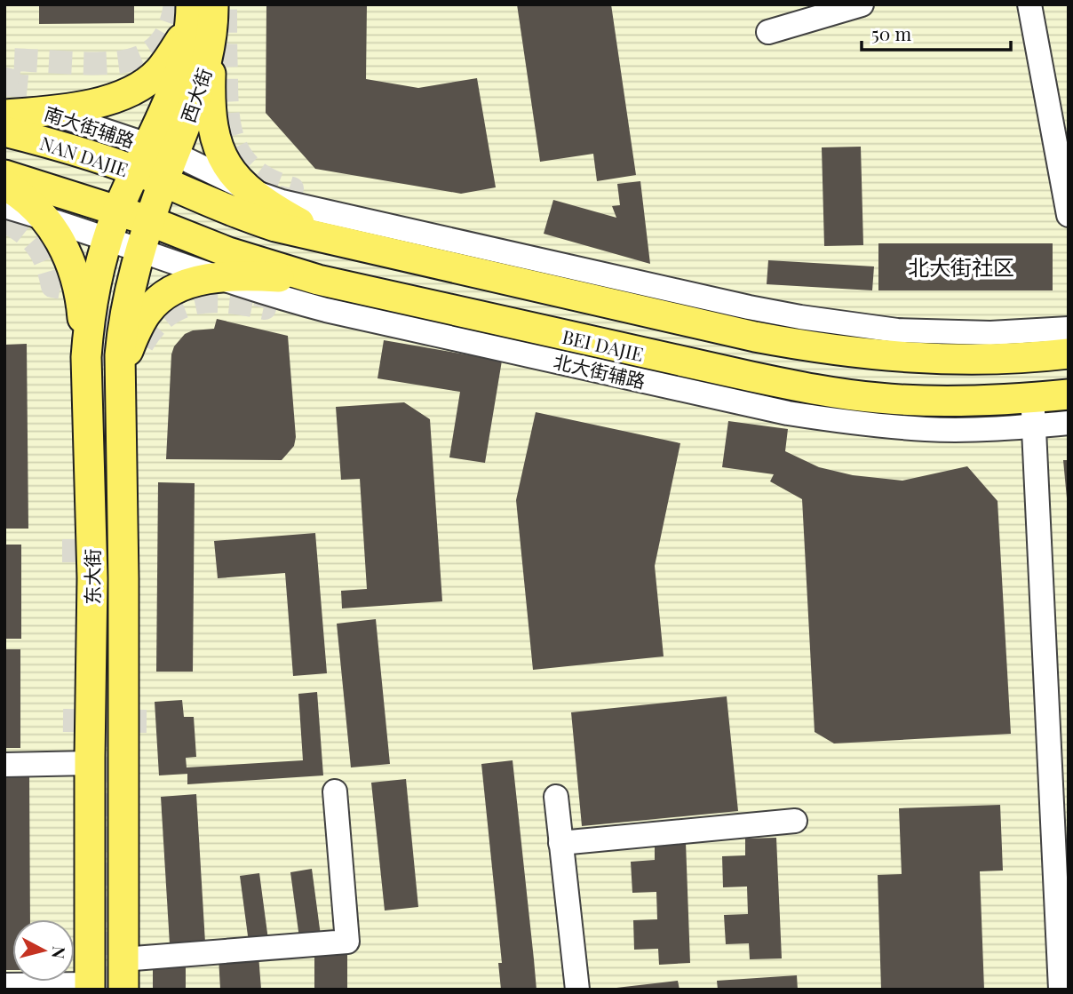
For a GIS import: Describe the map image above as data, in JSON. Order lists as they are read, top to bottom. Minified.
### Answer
{"streets":{"main road":["西大街","NAN DAJIE","BEI DAJIE","东大街"],"street":["南大街辅路","北大街辅路"]},"crossings":[["西大街","南大街辅路"],["西大街","NAN DAJIE"],["西大街","东大街"],["NAN DAJIE","东大街"],["BEI DAJIE","北大街辅路"],["BEI DAJIE","东大街"],["北大街辅路","东大街"]],"districts":["北大街社区"],"scale_bar":"50 m","north":"right"}
